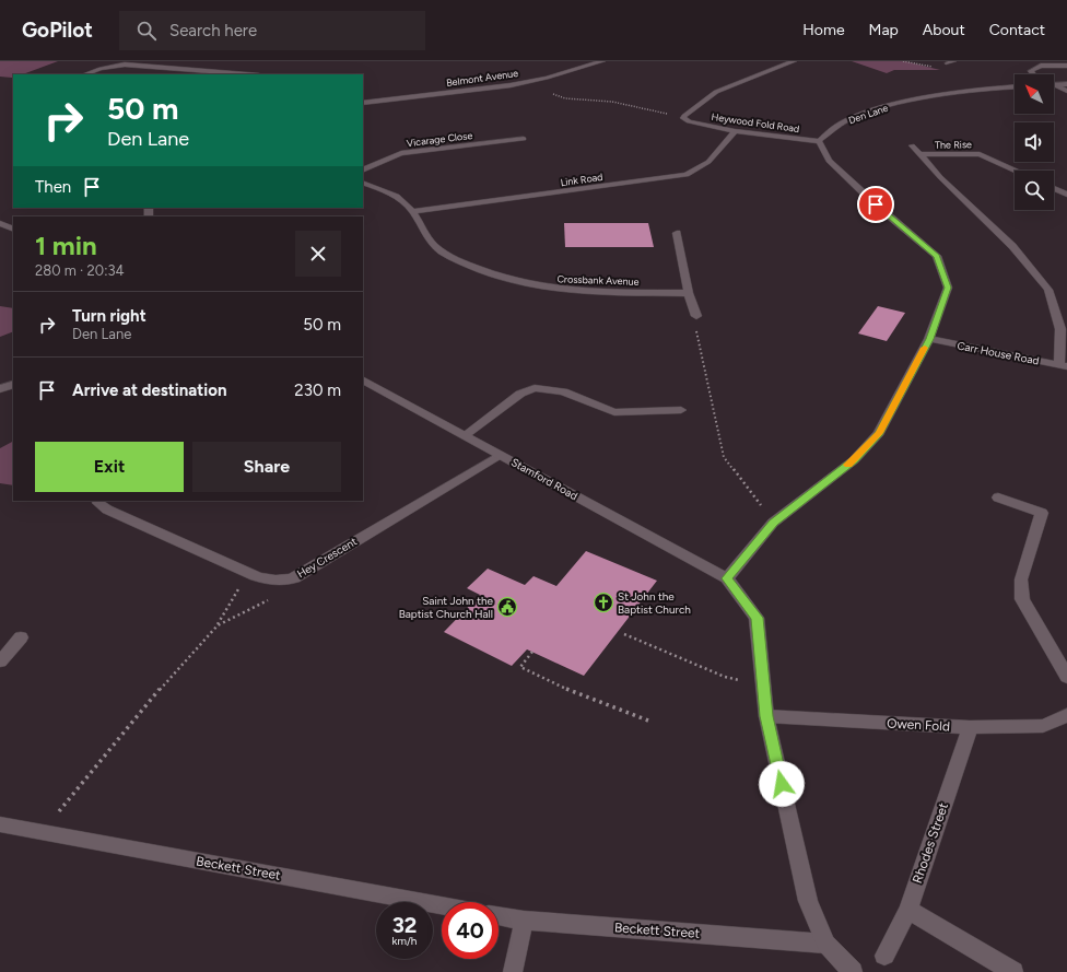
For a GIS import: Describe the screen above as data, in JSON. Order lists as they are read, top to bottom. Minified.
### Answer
{"streets":{"street":["Belmont Avenue","Den Lane","Heywood Fold Road","Vicarage Close","The Rise","Link Road","Crossbank Avenue","Carr House Road","Stamford Road","Hey Crescent","Owen Fold","Rhodes Street","Beckett Street"]},"crossings":[["Den Lane","Heywood Fold Road"],["Heywood Fold Road","Link Road"],["Link Road","Crossbank Avenue"],["Stamford Road","Hey Crescent"],["Owen Fold","Rhodes Street"]],"places":{"church":["St John the Baptist Church"],"public building":["Saint John the Baptist Church Hall"]},"north":"top left","page":{"header":"GoPilot","search":"Search here","nav":["Home","Map","About","Contact"],"turn":["50 m","Den Lane"],"then":"Then","heading":["1 min","280 m · 20:34"],"list":[{"name":"Turn right","note":"Den Lane","value":"50 m"},{"name":"Arrive at destination","value":"230 m"}],"buttons":["Exit","Share"],"speed":"32 km/h","limit":"40"}}
